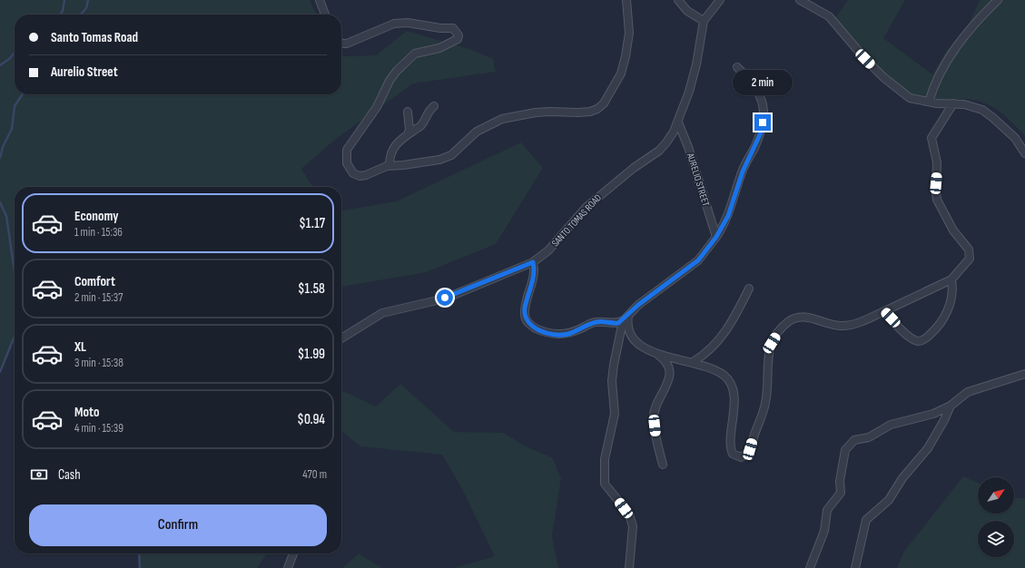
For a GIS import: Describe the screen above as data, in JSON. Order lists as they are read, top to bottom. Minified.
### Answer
{"streets":{"street":["AURELIO STREET","SANTO TOMAS ROAD"]},"crossings":[["AURELIO STREET","SANTO TOMAS ROAD"]],"north":"top right","page":{"banner":["Santo Tomas Road","Aurelio Street"],"bubble":"2 min","list":[{"name":"Economy","note":"1 min · 15:36","value":"$1.17"},{"name":"Comfort","note":"2 min · 15:37","value":"$1.58"},{"name":"XL","note":"3 min · 15:38","value":"$1.99"},{"name":"Moto","note":"4 min · 15:39","value":"$0.94"}],"pay":["Cash","470 m"],"buttons":"Confirm"}}
